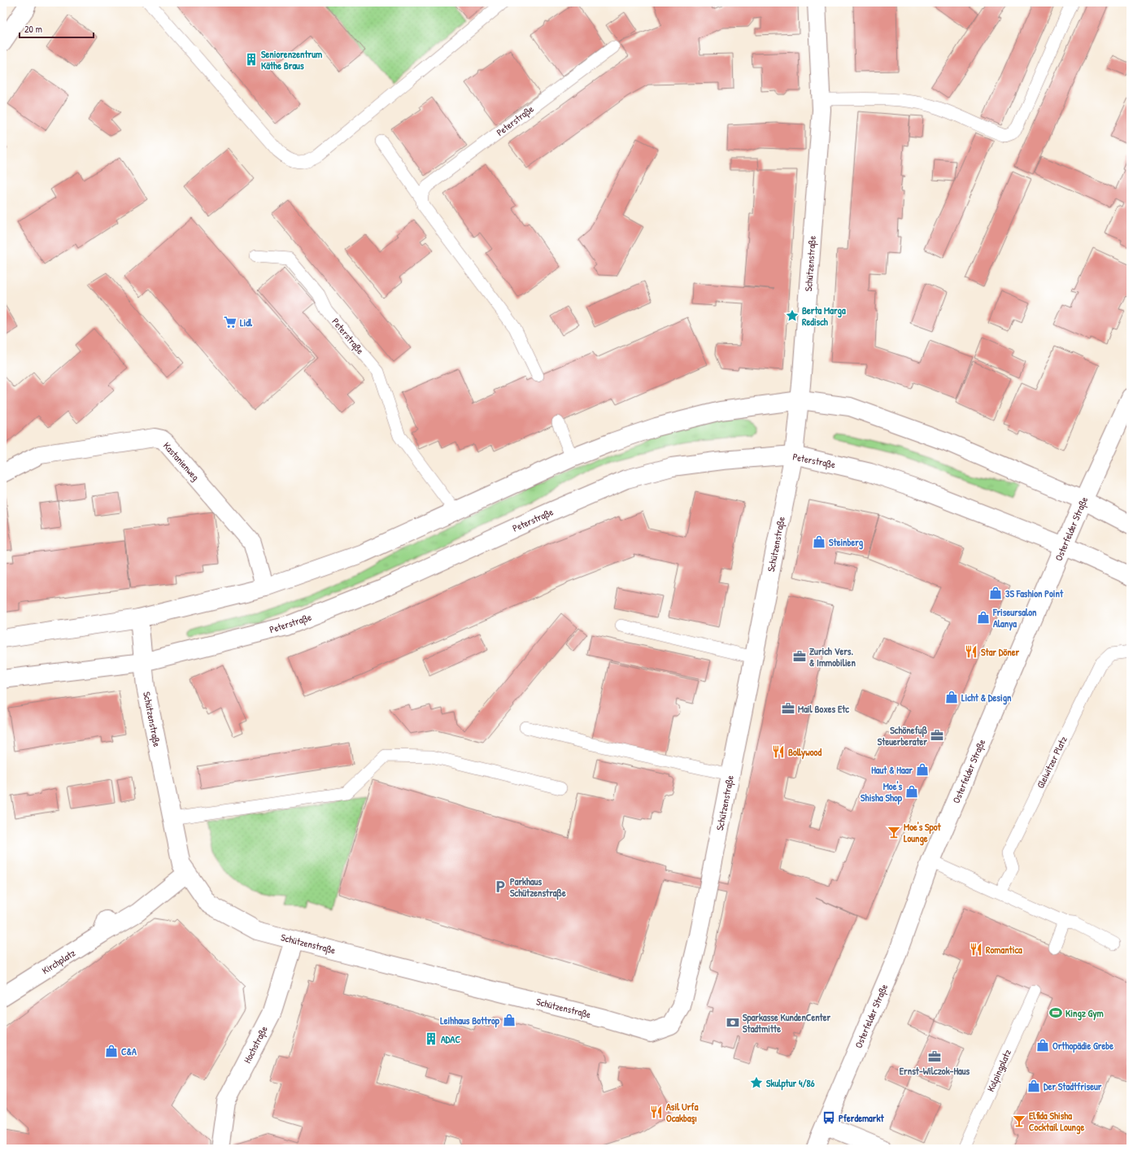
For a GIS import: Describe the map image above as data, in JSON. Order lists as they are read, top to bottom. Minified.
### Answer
{"streets":{"main road":["Peterstraße","Schützenstraße","Kastanienweg","Osterfelder Straße","Kirchplatz","Hochstraße"],"lane":["Gleiwitzer Platz","Kolpingplatz"]},"crossings":[["Peterstraße","Schützenstraße"],["Peterstraße","Osterfelder Straße"],["Schützenstraße","Kirchplatz"],["Schützenstraße","Hochstraße"]],"places":{"building":["Seniorenzentrum Käthe Braus","ADAC"],"place":["Berta Marga Redisch","Skulptur 4/86"],"supermarket":["Lidl"],"shop":["Steinberg","3S Fashion Point","Friseursalon Alanya","Licht & Design","Haut & Haar","Moe's Shisha Shop","Leihhaus Bottrop","Orthopädie Grebe","C&A","Der Stadtfriseur"],"restaurant":["Star Döner","Bollywood","Romantica","Asil Urfa Ocakbaşı"],"office":["Zurich Vers. & Immobilien","Mail Boxes Etc","Schönefuß Steuerberater","Ernst-Wilczok-Haus"],"bar":["Moe's Spot Lounge","Elfida Shisha Cocktail Lounge"],"parking":["Parkhaus Schützenstraße"],"sports":["Kingz Gym"],"bank":["Sparkasse KundenCenter Stadtmitte"],"bus stop":["Pferdemarkt"]},"scale_bar":"20 m"}
